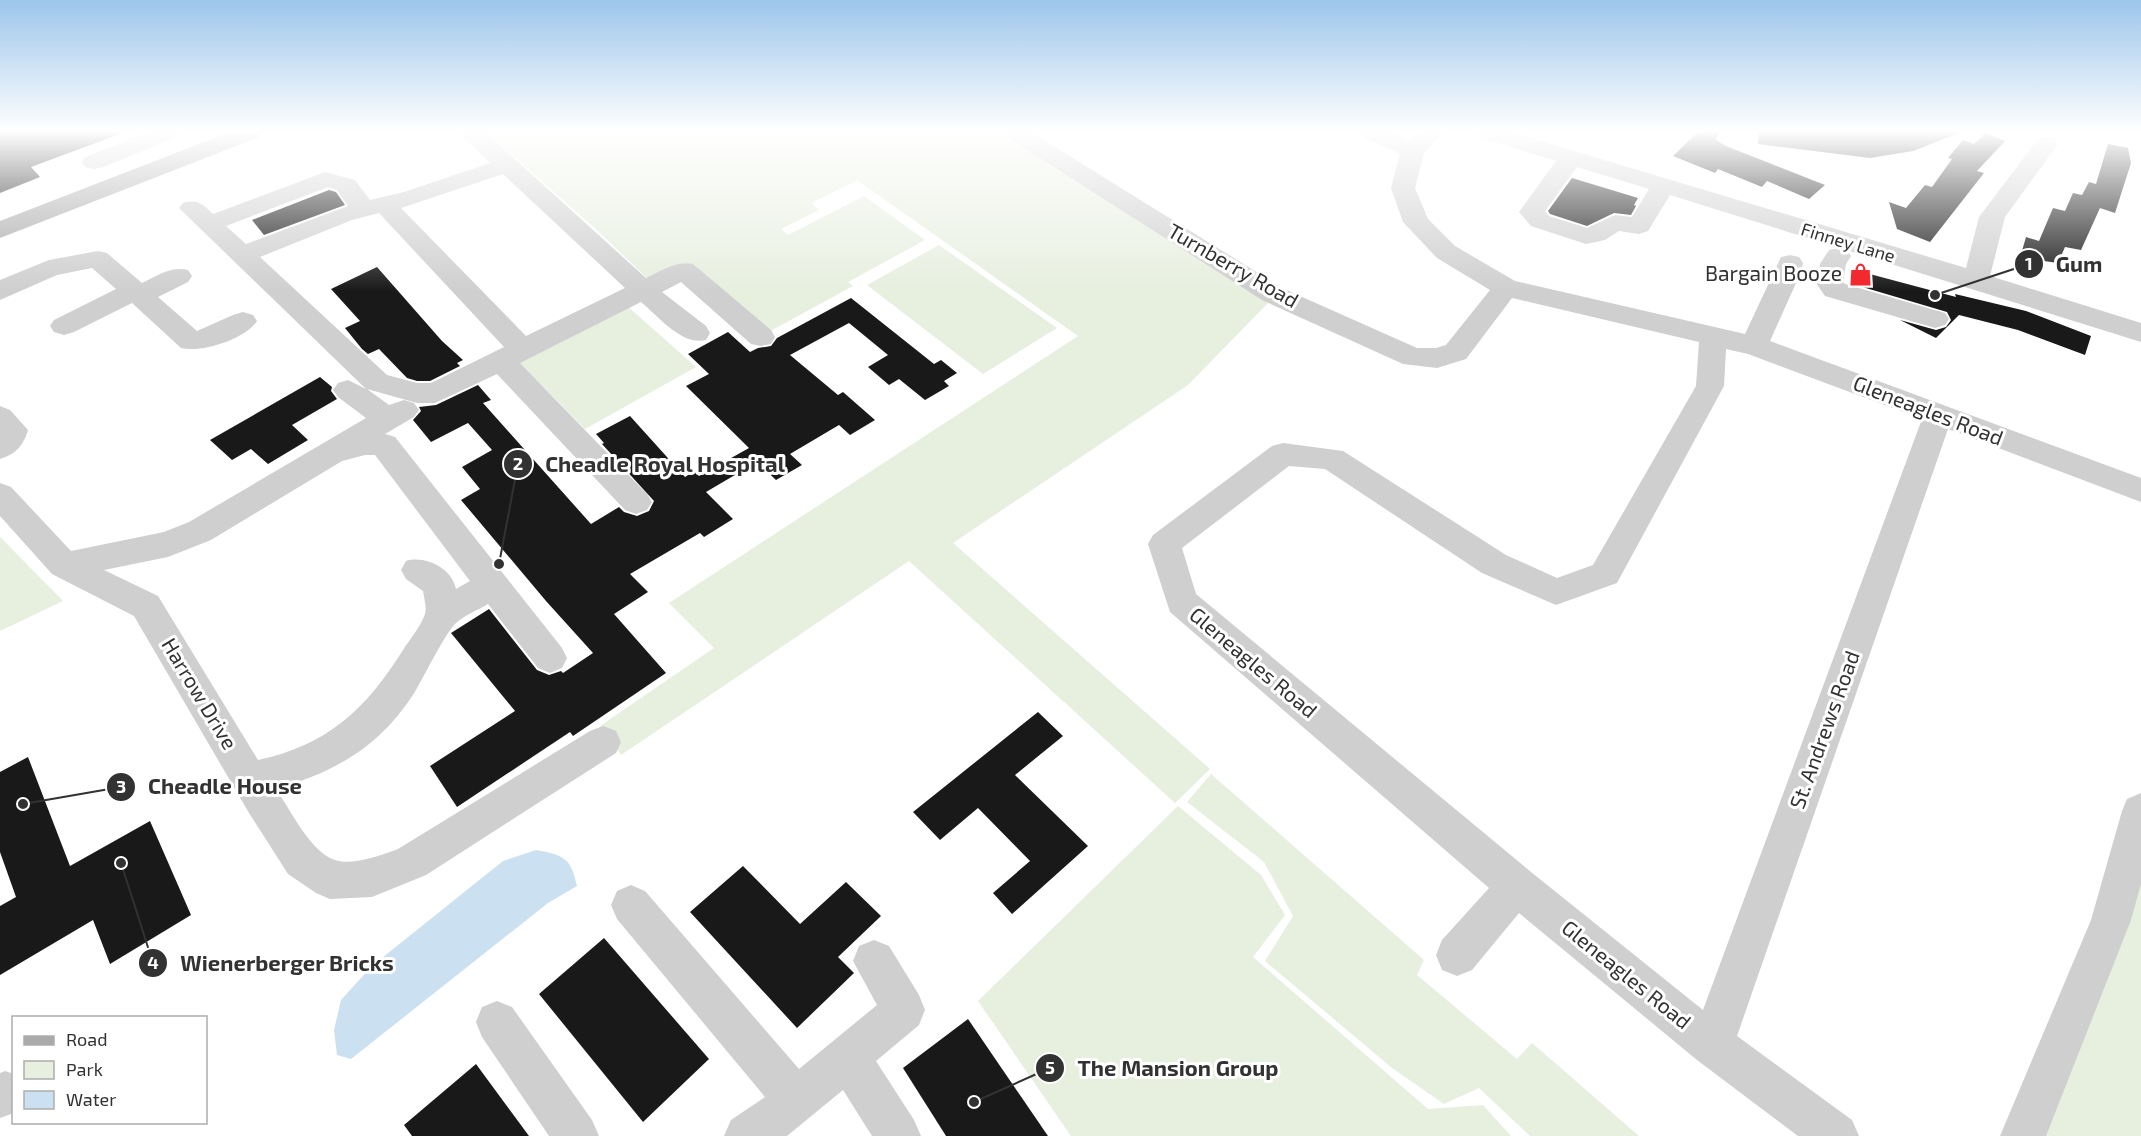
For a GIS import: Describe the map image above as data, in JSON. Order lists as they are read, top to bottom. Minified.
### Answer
{"streets":{"street":["Finney Lane","Turnberry Road","Gleneagles Road","Harrow Drive","St. Andrews Road"]},"crossings":[["Turnberry Road","Gleneagles Road"],["Gleneagles Road","St. Andrews Road"]],"places":{"shop":["Bargain Booze"],"other":["Gum","Cheadle Royal Hospital","Cheadle House","Wienerberger Bricks","The Mansion Group"]},"legend":["Road","Park","Water"]}
